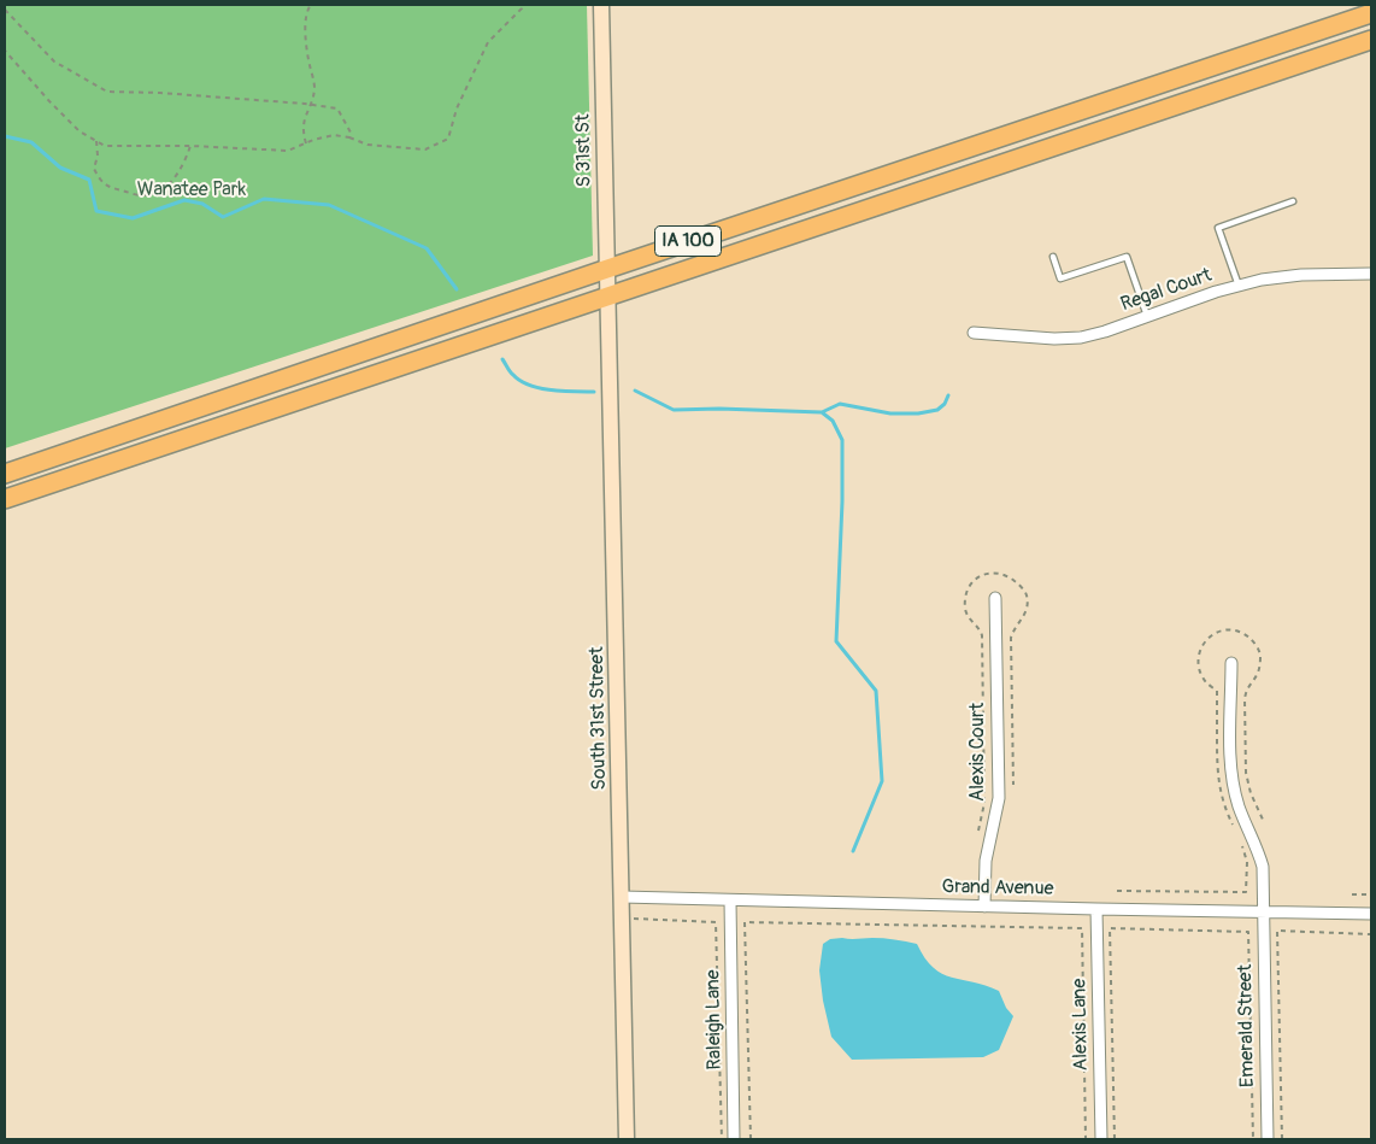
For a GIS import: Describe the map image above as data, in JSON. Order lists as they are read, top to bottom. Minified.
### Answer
{"streets":{"highway":["IA 100"],"street":["S 31st St","Regal Court","South 31st Street","Alexis Court","Grand Avenue","Raleigh Lane","Alexis Lane","Emerald Street"]},"crossings":[["S 31st St","IA 100"],["S 31st St","South 31st Street"],["IA 100","South 31st Street"],["South 31st Street","Grand Avenue"],["Alexis Court","Grand Avenue"],["Grand Avenue","Raleigh Lane"],["Grand Avenue","Alexis Lane"],["Grand Avenue","Emerald Street"]],"parks":["Wanatee Park"]}
